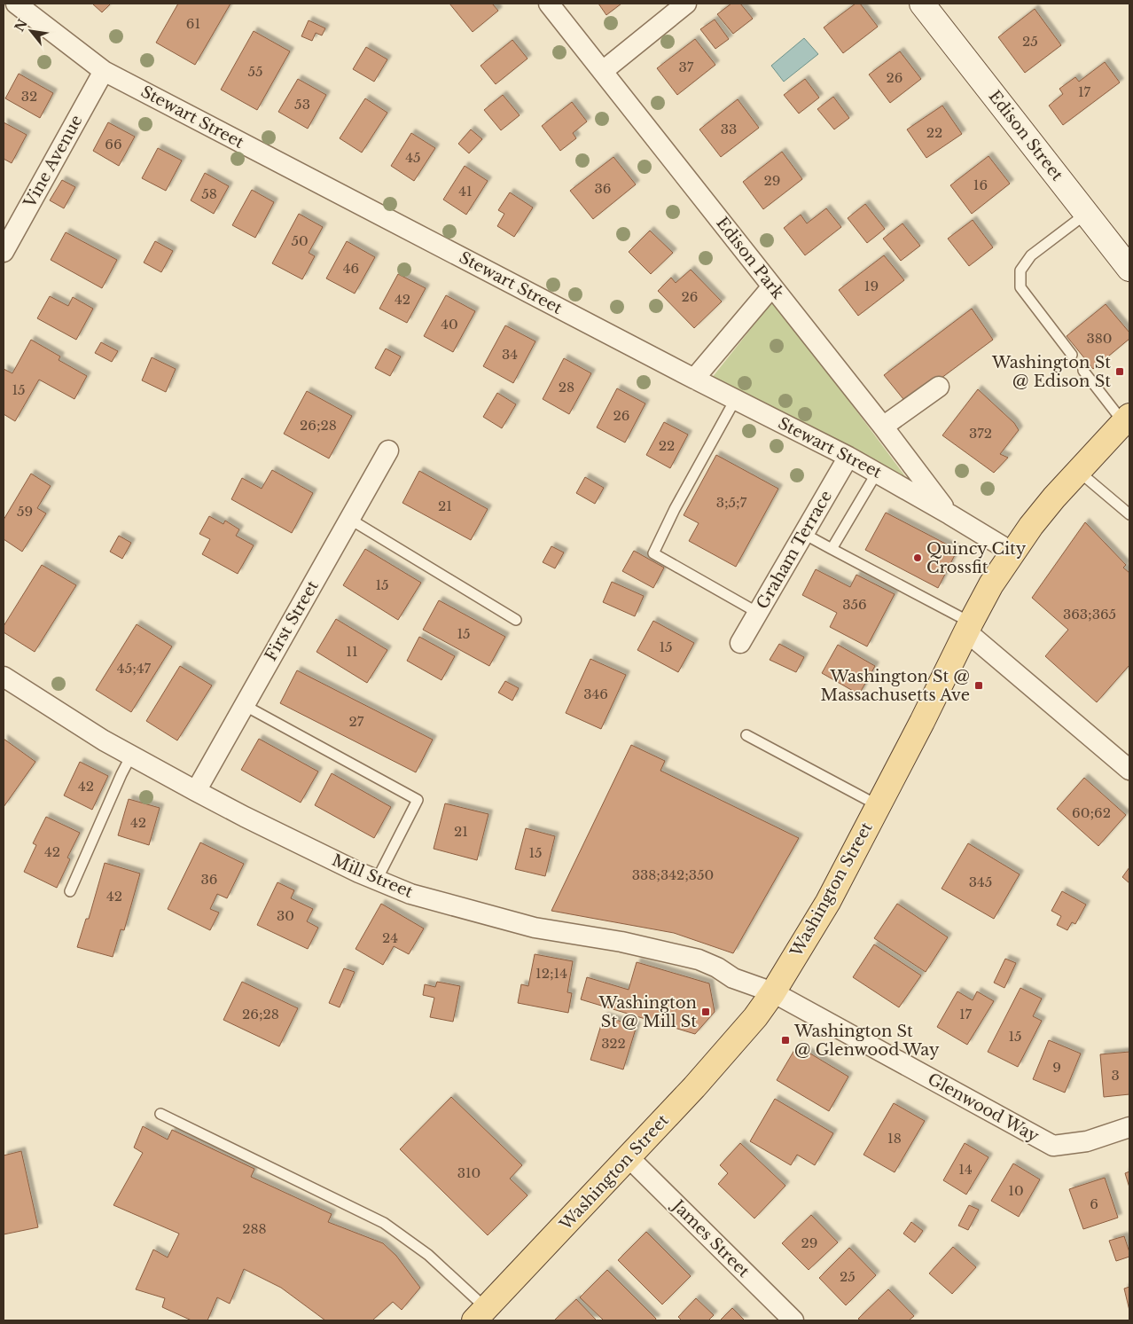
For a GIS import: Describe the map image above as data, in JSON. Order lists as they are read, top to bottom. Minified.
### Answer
{"streets":{"main road":["Washington Street"],"street":["Stewart Street","Edison Street","Vine Avenue","Edison Park","Graham Terrace","First Street","Mill Street","Glenwood Way","James Street"]},"crossings":[["Stewart Street","Vine Avenue"],["Stewart Street","Edison Park"],["Stewart Street","Graham Terrace"],["Stewart Street","Washington Street"],["First Street","Mill Street"],["Mill Street","Washington Street"],["Mill Street","Glenwood Way"],["Washington Street","Glenwood Way"],["Washington Street","James Street"]],"places":{"transit":["Washington St @ Edison St","Washington St @ Massachusetts Ave","Washington St @ Mill St","Washington St @ Glenwood Way"],"other":["Quincy City Crossfit"]},"house_numbers":["61","25","37","55","26","17","32","53","33","22","66","45","29","16","36","41","58","50","46","19","26","42","40","380","34","28","15","26","26;28","372","22","3;5;7","21","59","15","356","363;365","15","15","11","45;47","346","27","42","60;62","42","21","42","15","338;342;350","36","345","42","30","24","12;14","26;28","17","15","322","9","3","18","14","310","10","6","288","29","25"],"north":"top left"}
